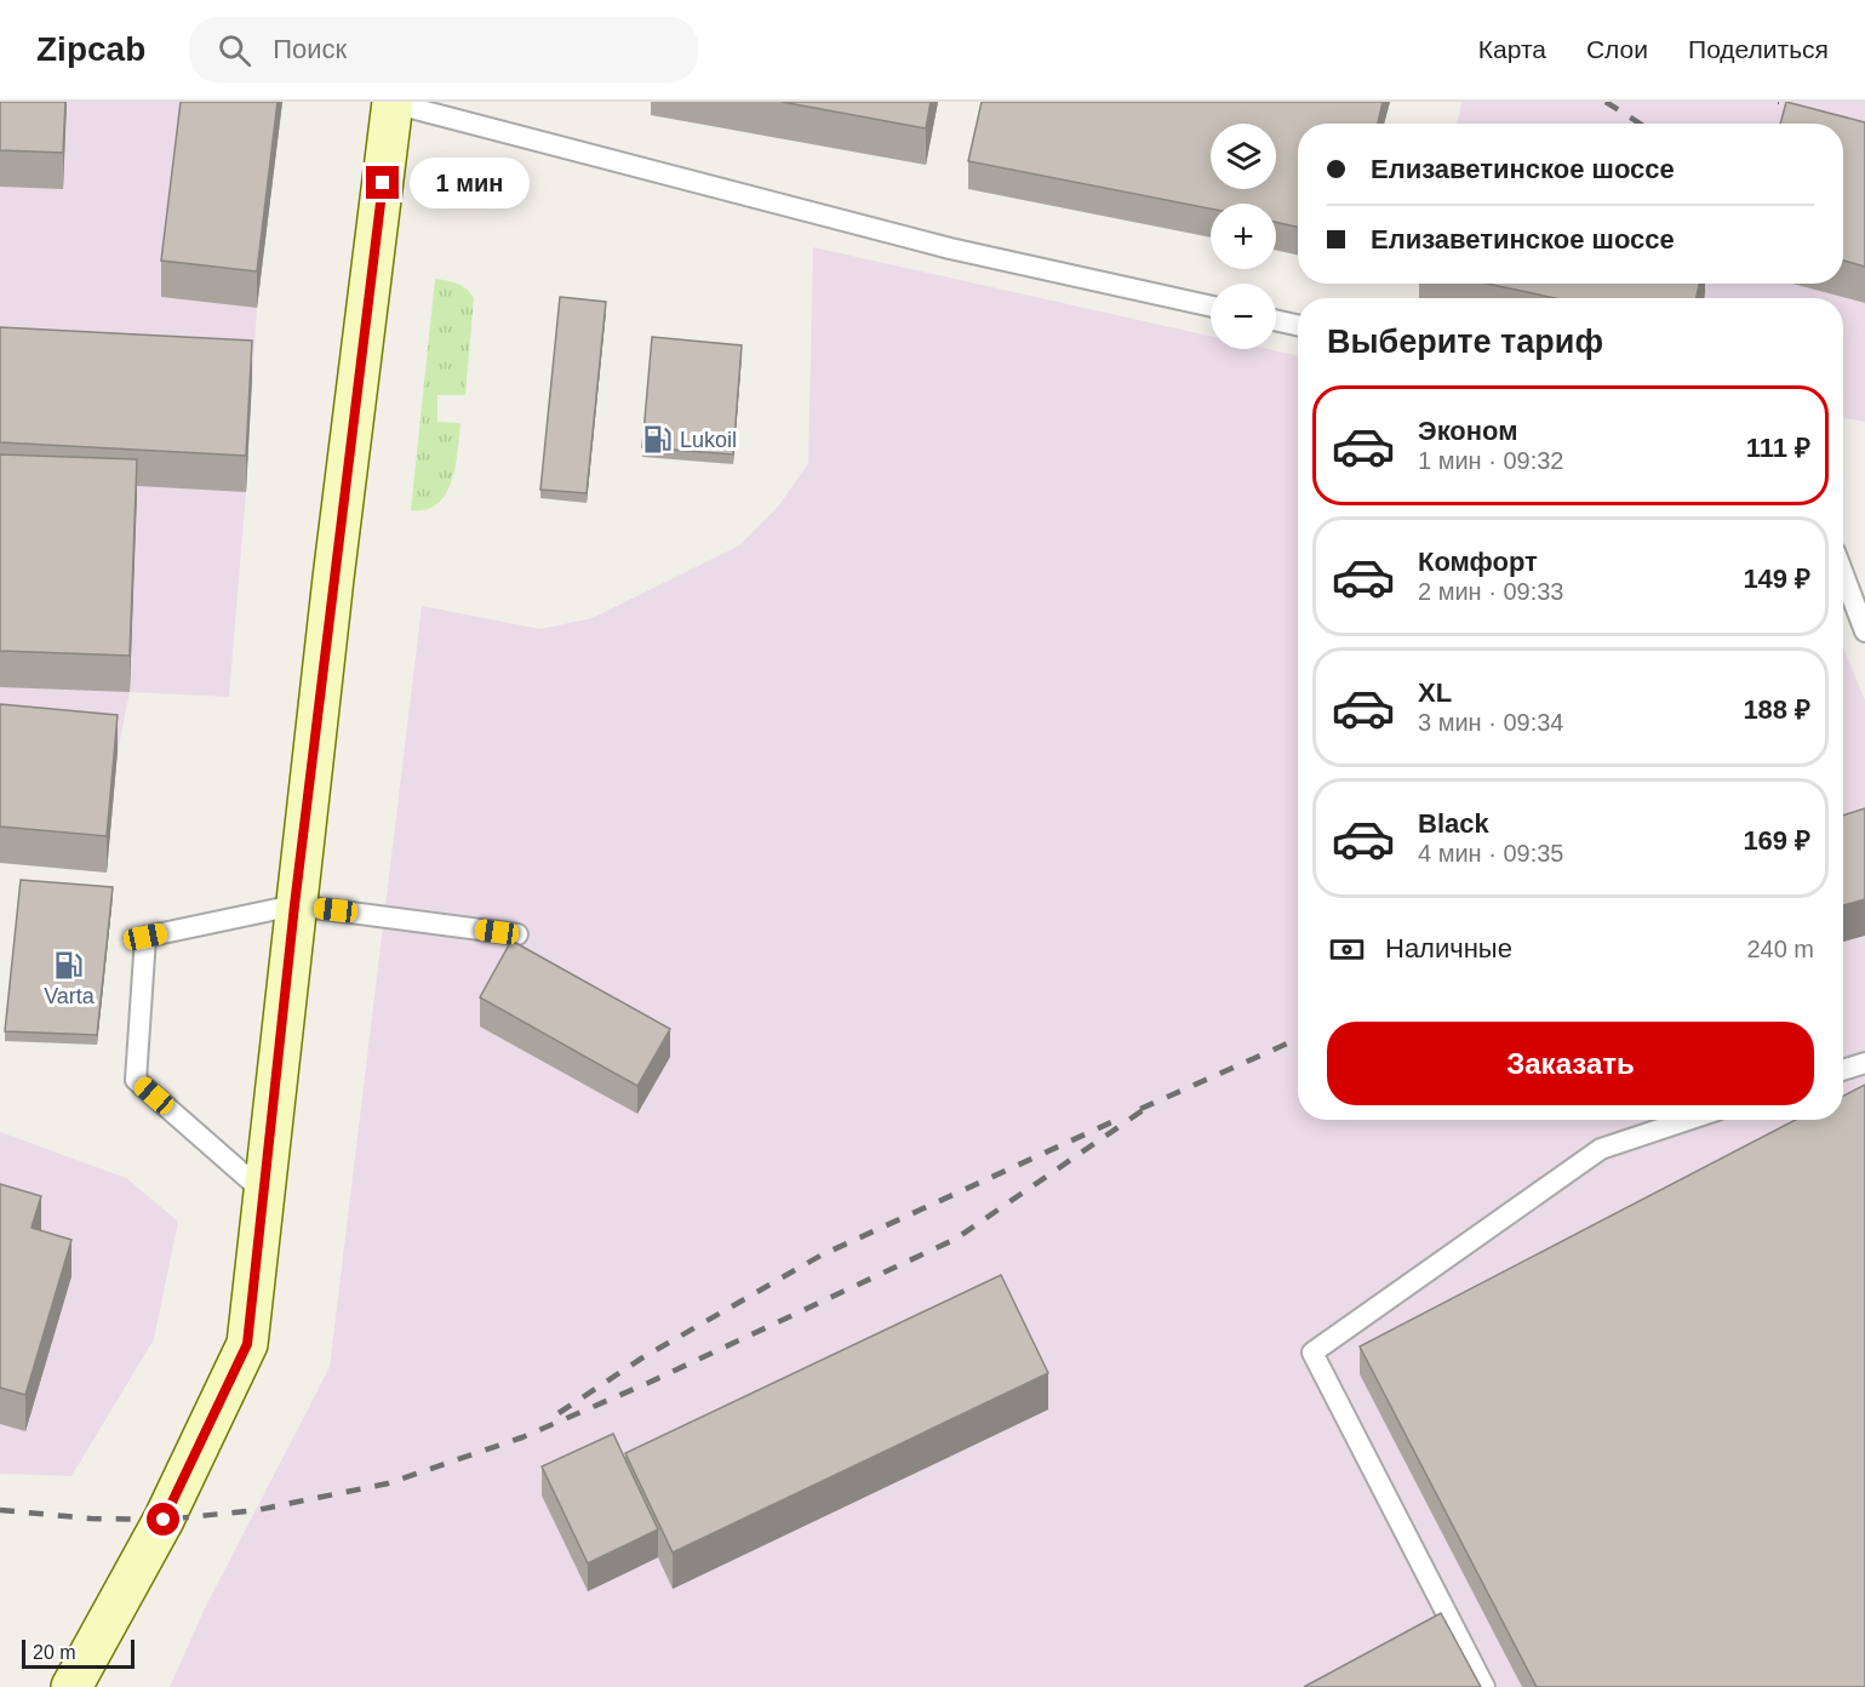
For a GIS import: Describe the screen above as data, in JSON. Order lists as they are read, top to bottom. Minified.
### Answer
{"places":{"fuel station":["Lukoil","Varta"]},"scale_bar":"20 m","page":{"header":"Zipcab","search":"Поиск","nav":["Карта","Слои","Поделиться"],"map_buttons":["+","−"],"banner":["Елизаветинское шоссе","Елизаветинское шоссе"],"bubble":"1 мин","heading":"Выберите тариф","list":[{"name":"Эконом","note":"1 мин · 09:32","value":"111 ₽"},{"name":"Комфорт","note":"2 мин · 09:33","value":"149 ₽"},{"name":"XL","note":"3 мин · 09:34","value":"188 ₽"},{"name":"Black","note":"4 мин · 09:35","value":"169 ₽"}],"pay":["Наличные","240 m"],"buttons":"Заказать","scale":"20 m"}}
